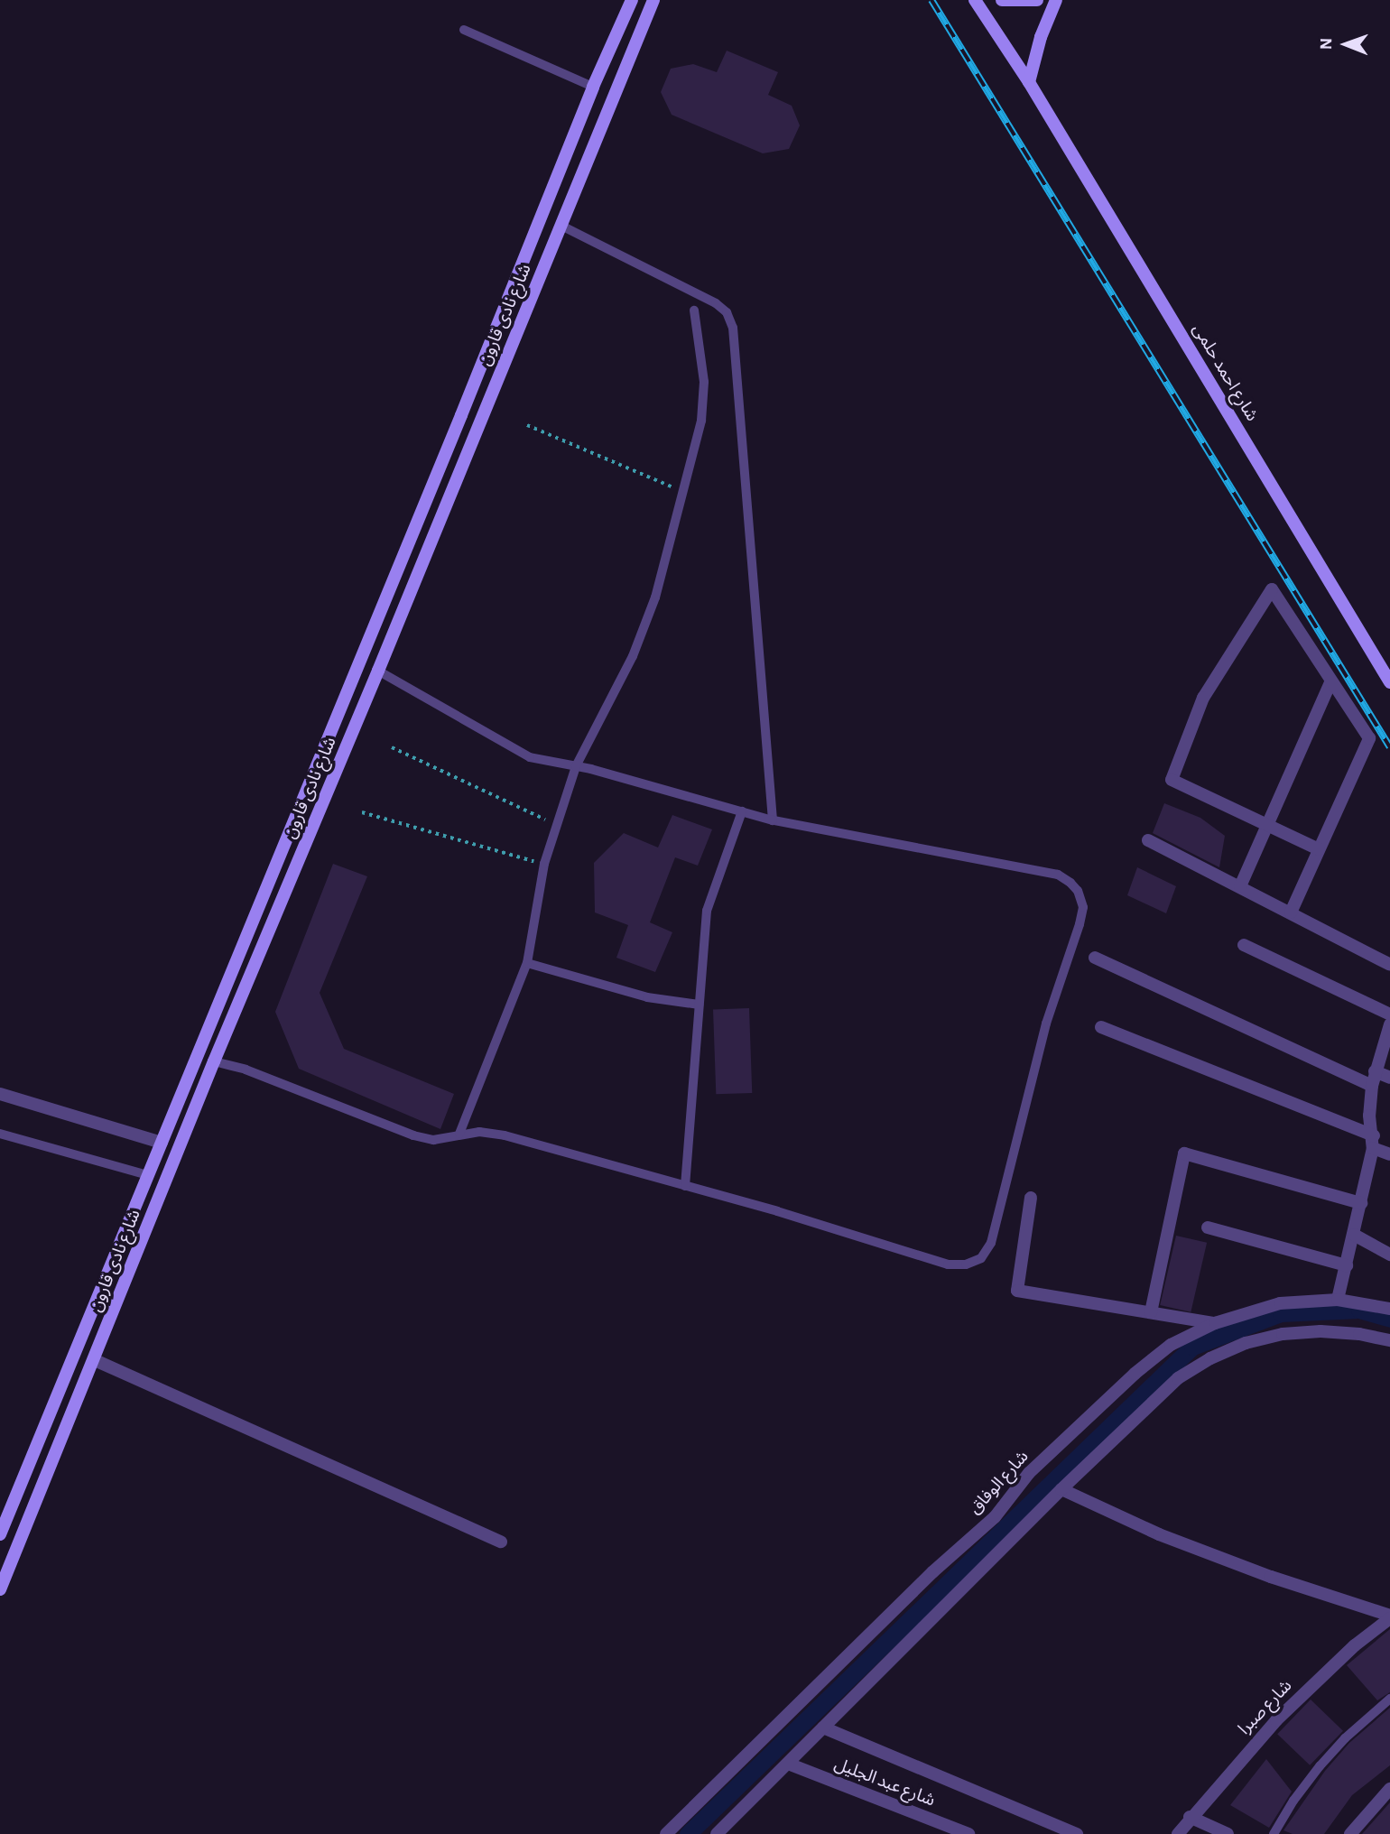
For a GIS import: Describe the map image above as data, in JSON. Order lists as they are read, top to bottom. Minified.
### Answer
{"streets":{"main road":["شارع نادى قارون","شارع احمد حلمى"],"street":["شارع الوفاق","شارع صبرا","شارع عبد الجليل"]},"north":"left"}
